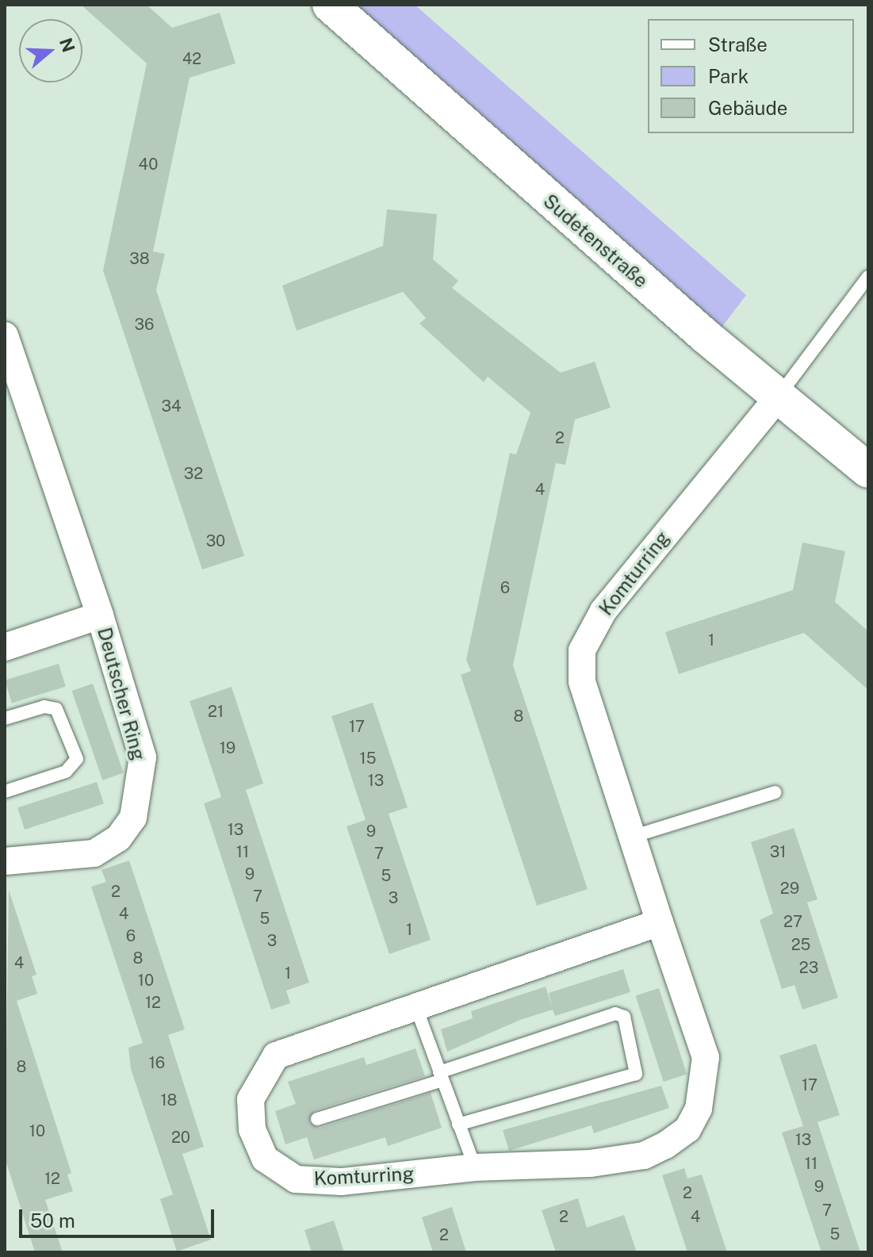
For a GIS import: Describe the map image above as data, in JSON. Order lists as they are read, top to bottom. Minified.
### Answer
{"streets":{"street":["Sudetenstraße","Komturring","Deutscher Ring"]},"crossings":[["Sudetenstraße","Komturring"]],"house_numbers":["42","40","38","36","34","2","32","4","30","6","1","21","8","17","19","15","13","13","9","11","31","7","9","5","29","2","7","3","4","5","27","1","6","3","25","8","4","23","1","10","12","16","8","17","18","10","20","13","11","12","9","2","7","2","4","5","2"],"legend":["Straße","Park","Gebäude"],"scale_bar":"50 m","north":"right"}
